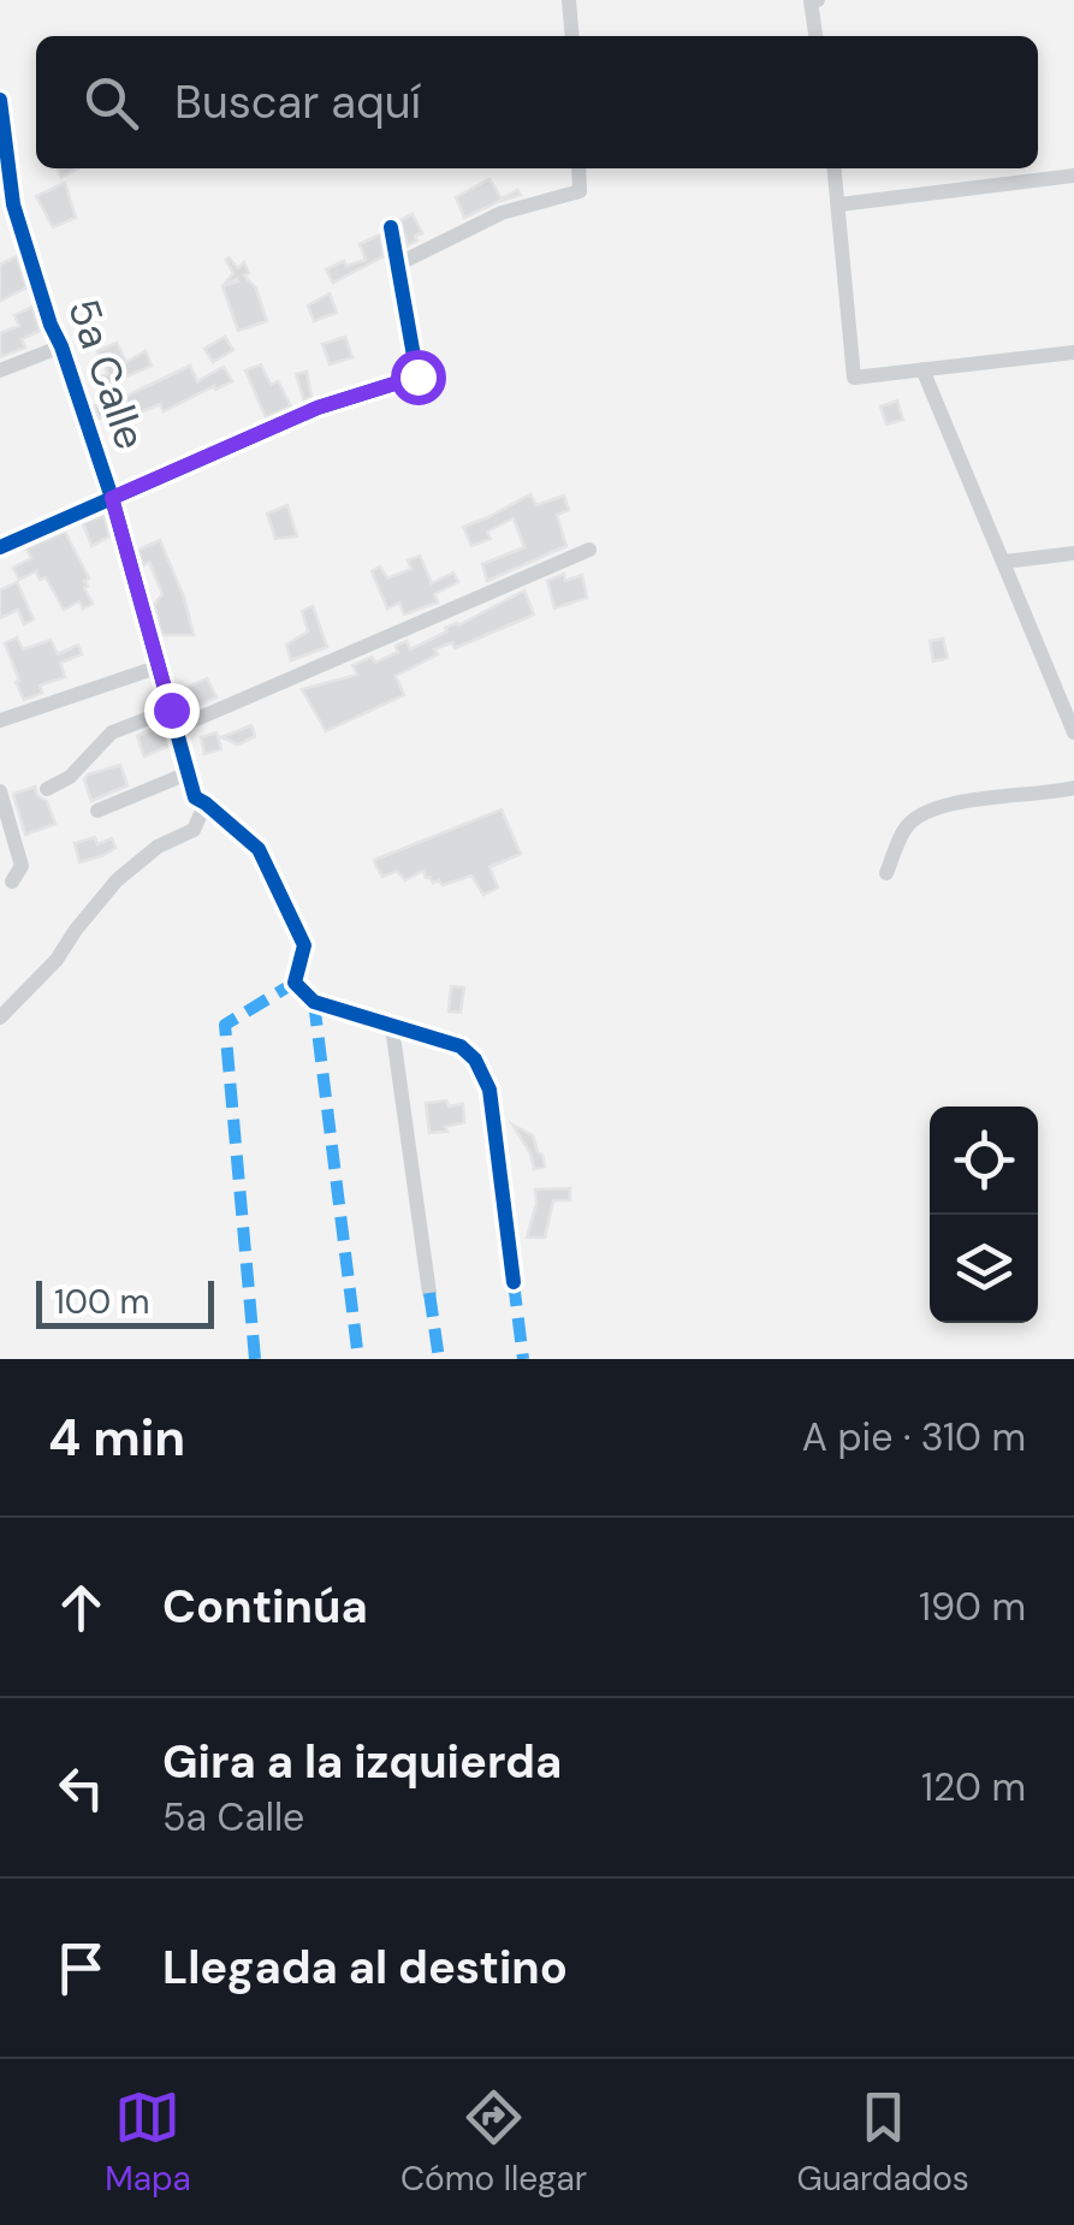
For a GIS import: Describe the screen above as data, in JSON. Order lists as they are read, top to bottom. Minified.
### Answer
{"streets":{"street":["5a Calle"]},"scale_bar":"100 m","page":{"search":"Buscar aquí","scale":"100 m","heading":["4 min","A pie · 310 m"],"list":[["Continúa","190 m"],["Gira a la izquierda","5a Calle","120 m"],"Llegada al destino"],"nav":["Mapa","Cómo llegar","Guardados"]}}
